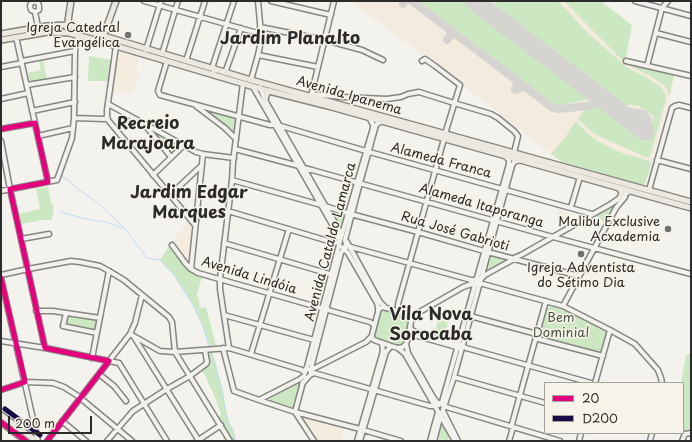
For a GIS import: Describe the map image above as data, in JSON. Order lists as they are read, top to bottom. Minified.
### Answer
{"streets":{"main road":["Avenida Ipanema"],"street":["Alameda Franca","Alameda Itaporanga","Rua José Gabrioti","Avenida Cataldo Lamarca","Avenida Lindóia"]},"crossings":[["Avenida Ipanema","Avenida Cataldo Lamarca"],["Alameda Franca","Avenida Cataldo Lamarca"],["Alameda Itaporanga","Avenida Cataldo Lamarca"],["Rua José Gabrioti","Avenida Cataldo Lamarca"],["Avenida Cataldo Lamarca","Avenida Lindóia"]],"districts":["Jardim Planalto","Recreio Marajoara","Jardim Edgar Marques","Vila Nova Sorocaba"],"parks":["Bem Dominial"],"places":["Igreja Catedral Evangélica","Malibu Exclusive Acxademia","Igreja Adventista do Sétimo Dia"],"lines":["transit line 20","transit line D200"],"legend":["20","D200"],"scale_bar":"200 m"}
